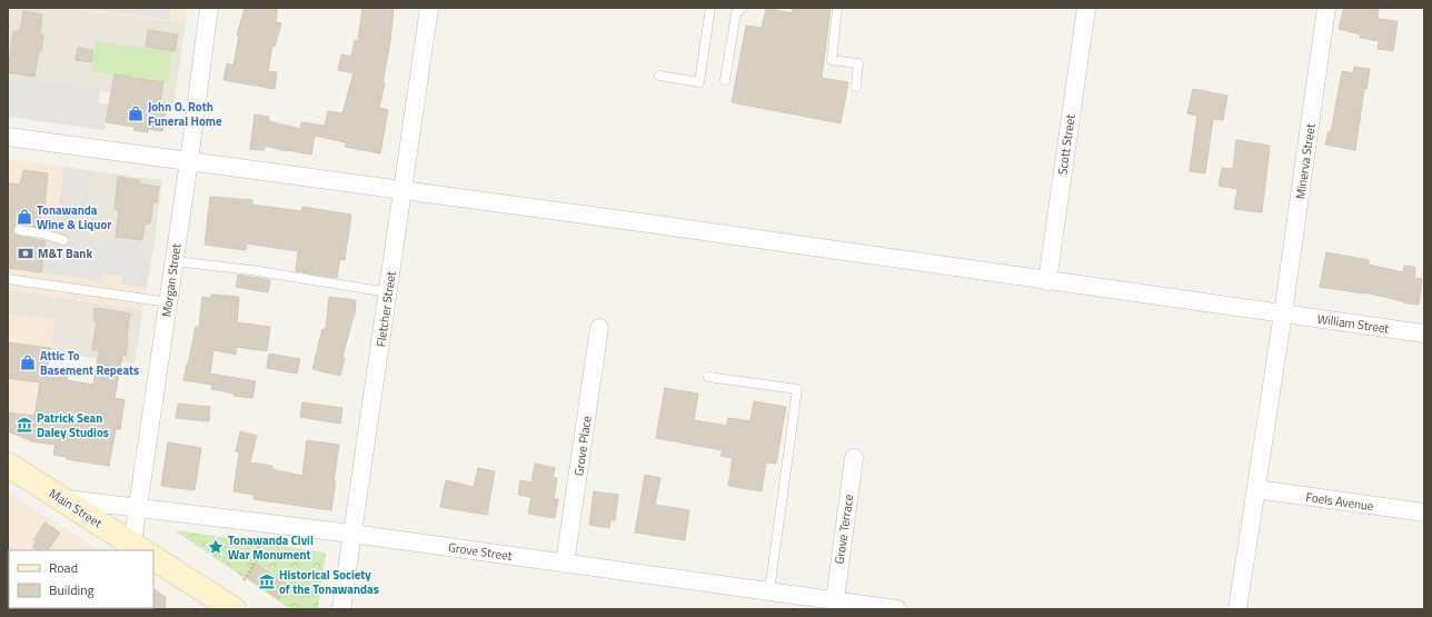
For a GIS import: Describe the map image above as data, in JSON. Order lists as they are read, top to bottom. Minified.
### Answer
{"streets":{"street":["Scott Street","Minerva Street","Morgan Street","Fletcher Street","William Street","Grove Place","Foels Avenue","Main Street","Grove Terrace","Grove Street"]},"crossings":[["Scott Street","William Street"],["Minerva Street","William Street"],["Minerva Street","Foels Avenue"],["Morgan Street","William Street"],["Morgan Street","Grove Street"],["Fletcher Street","William Street"],["Fletcher Street","Grove Street"],["Grove Place","Grove Street"],["Main Street","Grove Street"],["Grove Terrace","Grove Street"]],"places":{"shop":["John O. Roth Funeral Home","Tonawanda Wine & Liquor","Attic To Basement Repeats"],"bank":["M&T Bank"],"museum":["Patrick Sean Daley Studios","Historical Society of the Tonawandas"],"place":["Tonawanda Civil War Monument"]},"legend":["Road","Building"]}
